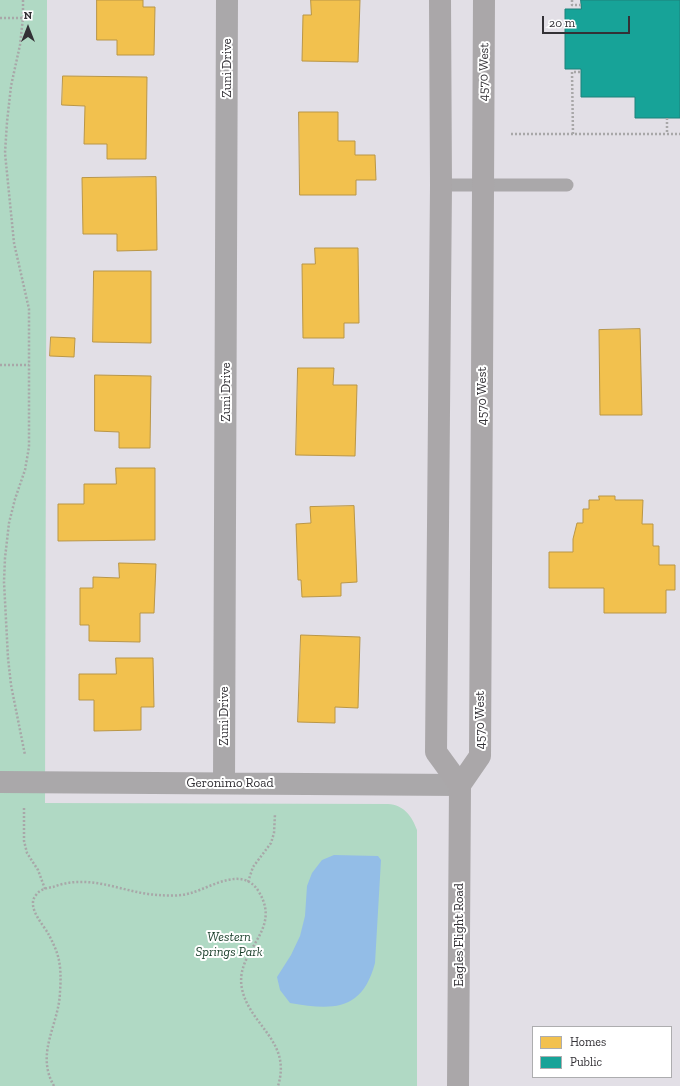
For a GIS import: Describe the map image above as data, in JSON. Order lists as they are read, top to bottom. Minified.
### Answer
{"streets":{"main road":["4570 West","Eagles Flight Road"],"street":["Zuni Drive","Geronimo Road"]},"crossings":[["Zuni Drive","Geronimo Road"],["4570 West","Geronimo Road"],["4570 West","Eagles Flight Road"],["Geronimo Road","Eagles Flight Road"]],"parks":["Western Springs Park"],"legend":["Homes","Public"],"scale_bar":"20 m","north":"top"}
